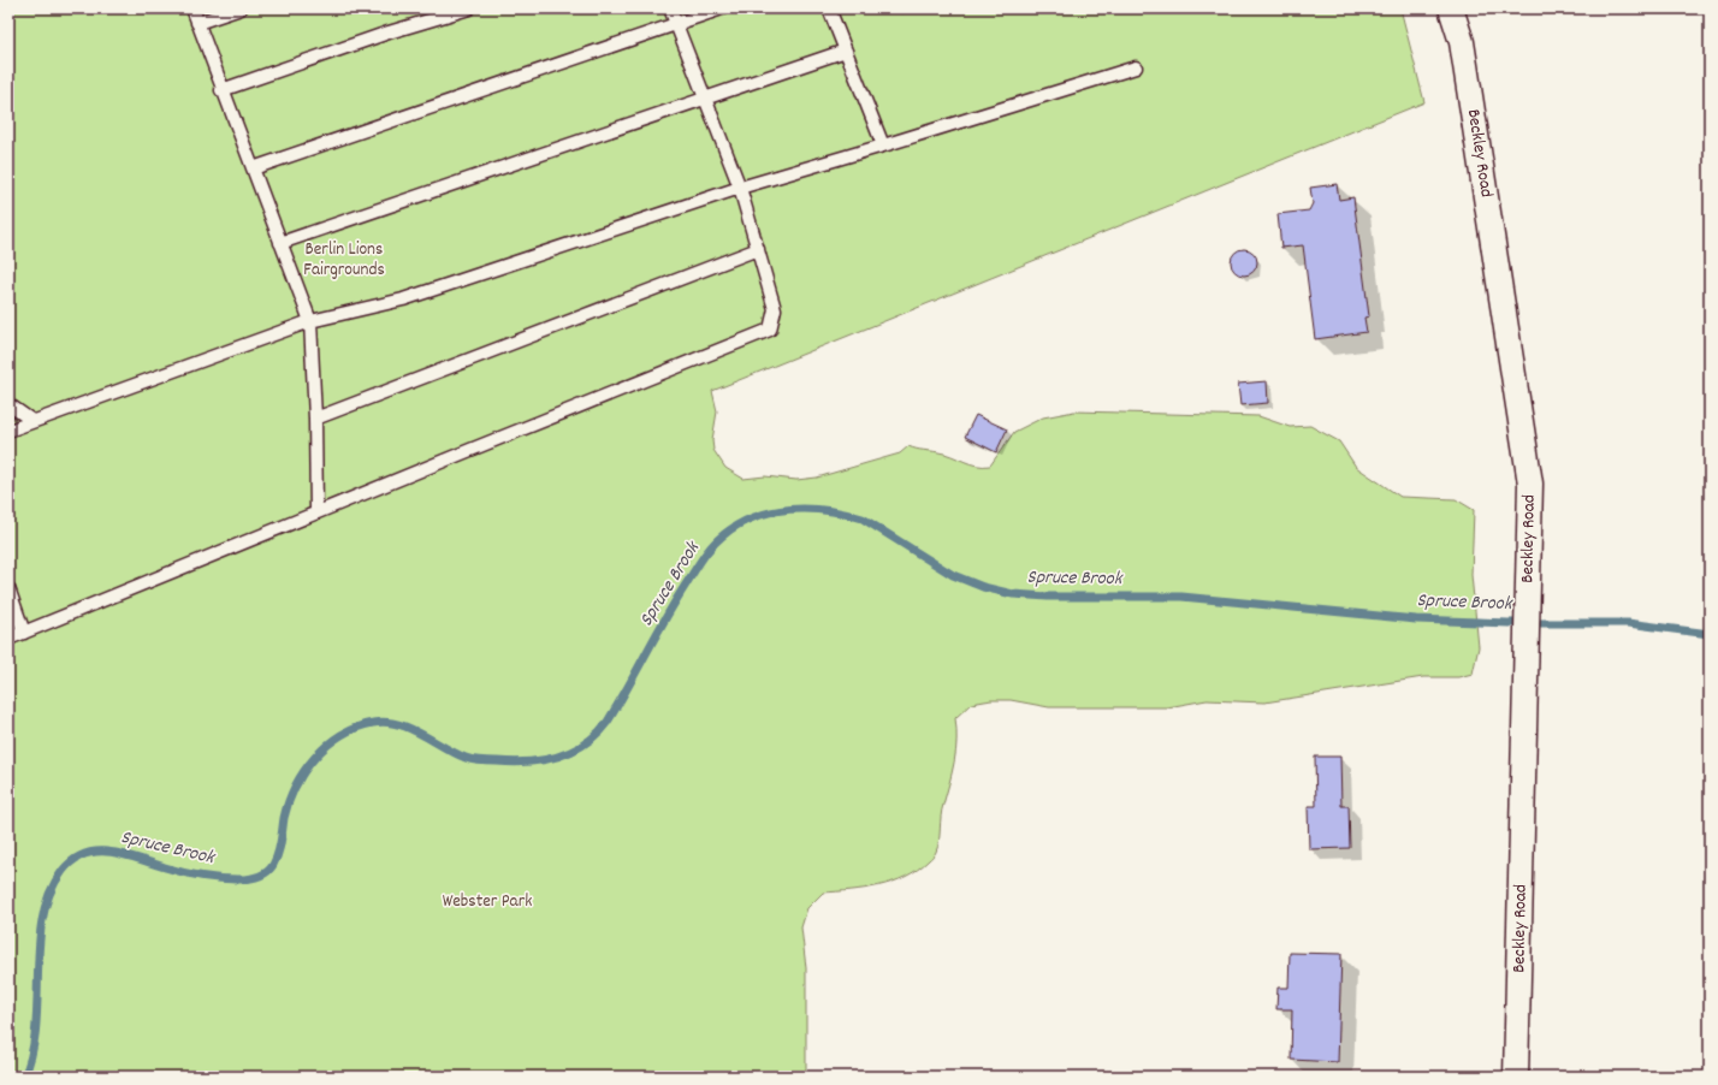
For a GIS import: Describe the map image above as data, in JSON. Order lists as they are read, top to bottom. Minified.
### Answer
{"streets":{"street":["Beckley Road"]},"water":["Spruce Brook"],"parks":["Berlin Lions Fairgrounds","Webster Park"]}
